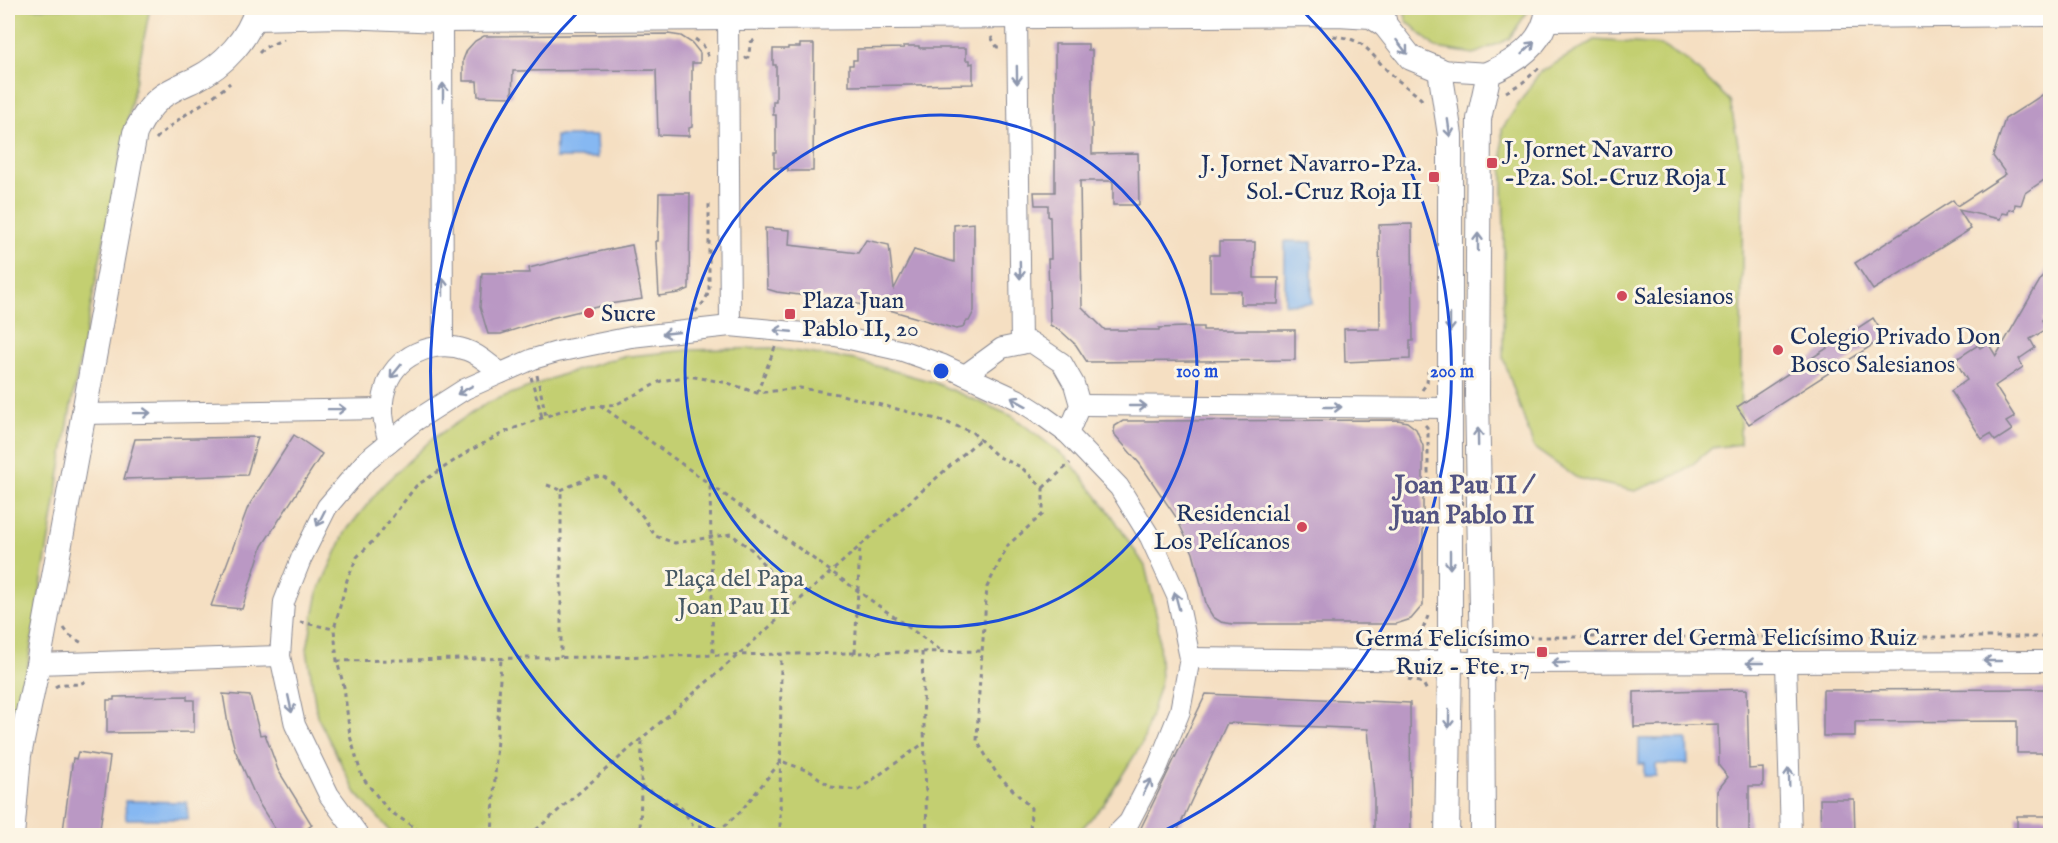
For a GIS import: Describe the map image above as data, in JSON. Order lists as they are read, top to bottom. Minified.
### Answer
{"streets":{"street":["Carrer del Germà Felicísimo Ruiz"]},"one_way":["Carrer del Germà Felicísimo Ruiz"],"districts":["Joan Pau II / Juan Pablo II"],"parks":["Plaça del Papa Joan Pau II"],"places":{"transit":["J. Jornet Navarro -Pza. Sol.-Cruz Roja I","J. Jornet Navarro-Pza. Sol.-Cruz Roja II","Plaza Juan Pablo II, 20","Germá Felicísimo Ruiz - Fte. 17"],"other":["Salesianos","Sucre","Colegio Privado Don Bosco Salesianos","Residencial Los Pelícanos"]},"rings":["100 m","200 m"]}
